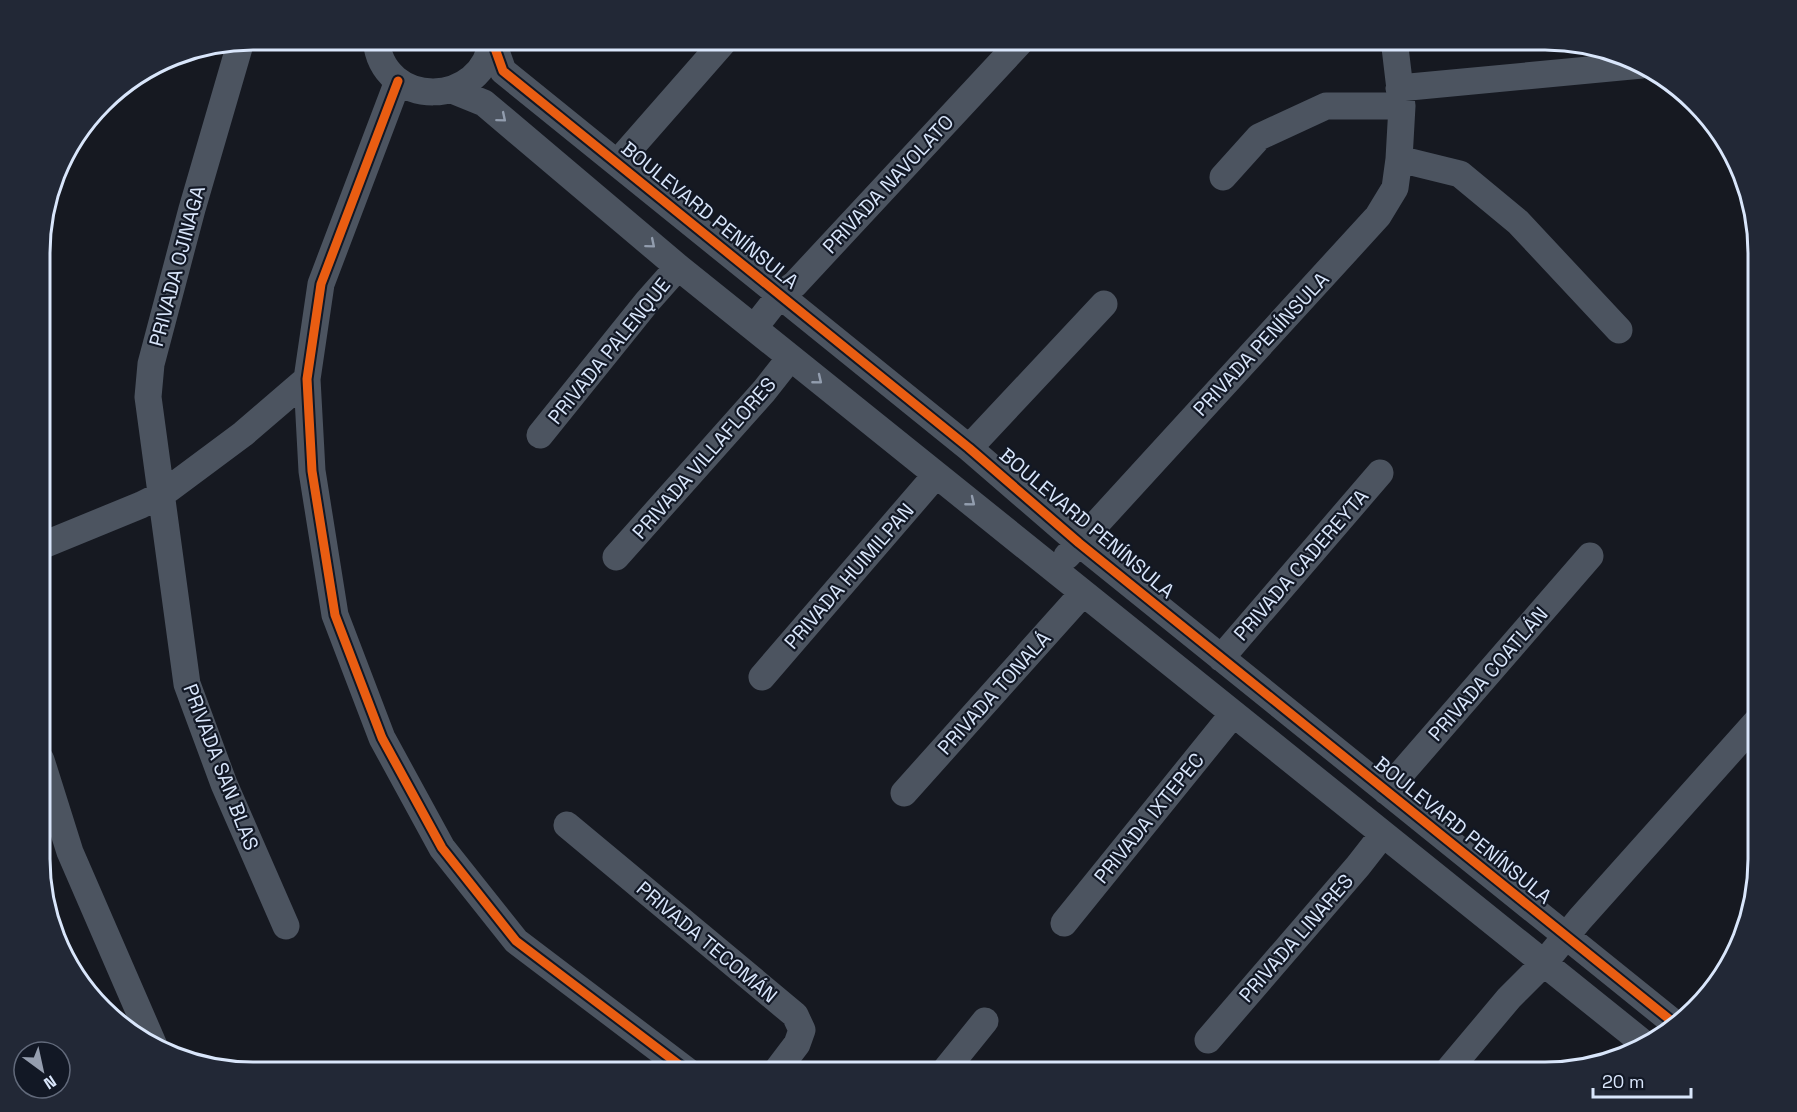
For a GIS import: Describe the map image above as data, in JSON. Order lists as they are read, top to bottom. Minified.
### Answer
{"streets":{"street":["PRIVADA NAVOLATO","BOULEVARD PENÍNSULA","PRIVADA OJINAGA","PRIVADA PENÍNSULA","PRIVADA PALENQUE","PRIVADA VILLAFLORES","PRIVADA CADEREYTA","PRIVADA HUIMILPAN","PRIVADA COATLÁN","PRIVADA TONALÁ","PRIVADA SAN BLAS","PRIVADA IXTEPEC","PRIVADA LINARES","PRIVADA TECOMÁN"]},"crossings":[["PRIVADA NAVOLATO","BOULEVARD PENÍNSULA"],["BOULEVARD PENÍNSULA","PRIVADA PENÍNSULA"],["BOULEVARD PENÍNSULA","PRIVADA CADEREYTA"],["BOULEVARD PENÍNSULA","PRIVADA COATLÁN"],["PRIVADA OJINAGA","PRIVADA SAN BLAS"]],"scale_bar":"20 m","north":"bottom right"}
